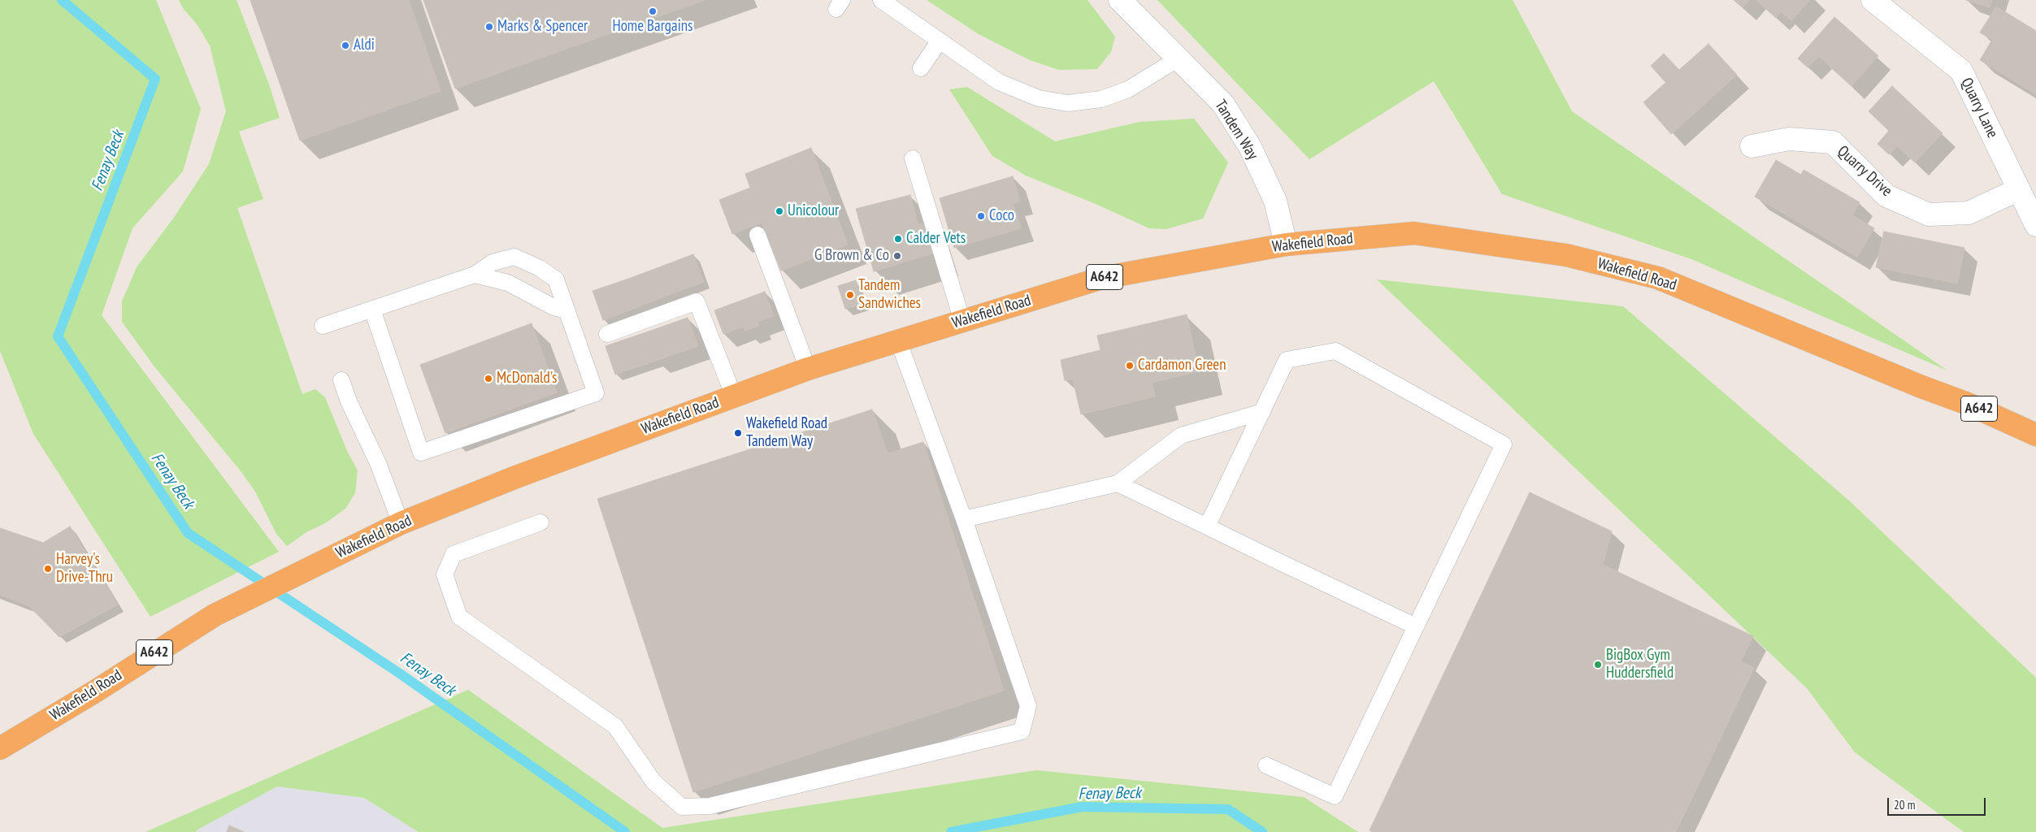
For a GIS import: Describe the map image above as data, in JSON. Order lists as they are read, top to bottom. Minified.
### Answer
{"streets":{"highway":["Wakefield Road","A642"],"street":["Quarry Lane","Tandem Way","Quarry Drive"]},"crossings":[["Quarry Lane","Quarry Drive"],["Tandem Way","Wakefield Road"]],"water":["Fenay Beck"],"places":["Home Bargains","Marks & Spencer","Aldi","Unicolour","Coco","Calder Vets","G Brown & Co","Tandem Sandwiches","Cardamon Green","McDonald's","Wakefield Road Tandem Way","Harvey's Drive-Thru","BigBox Gym Huddersfield"],"scale_bar":"20 m"}
